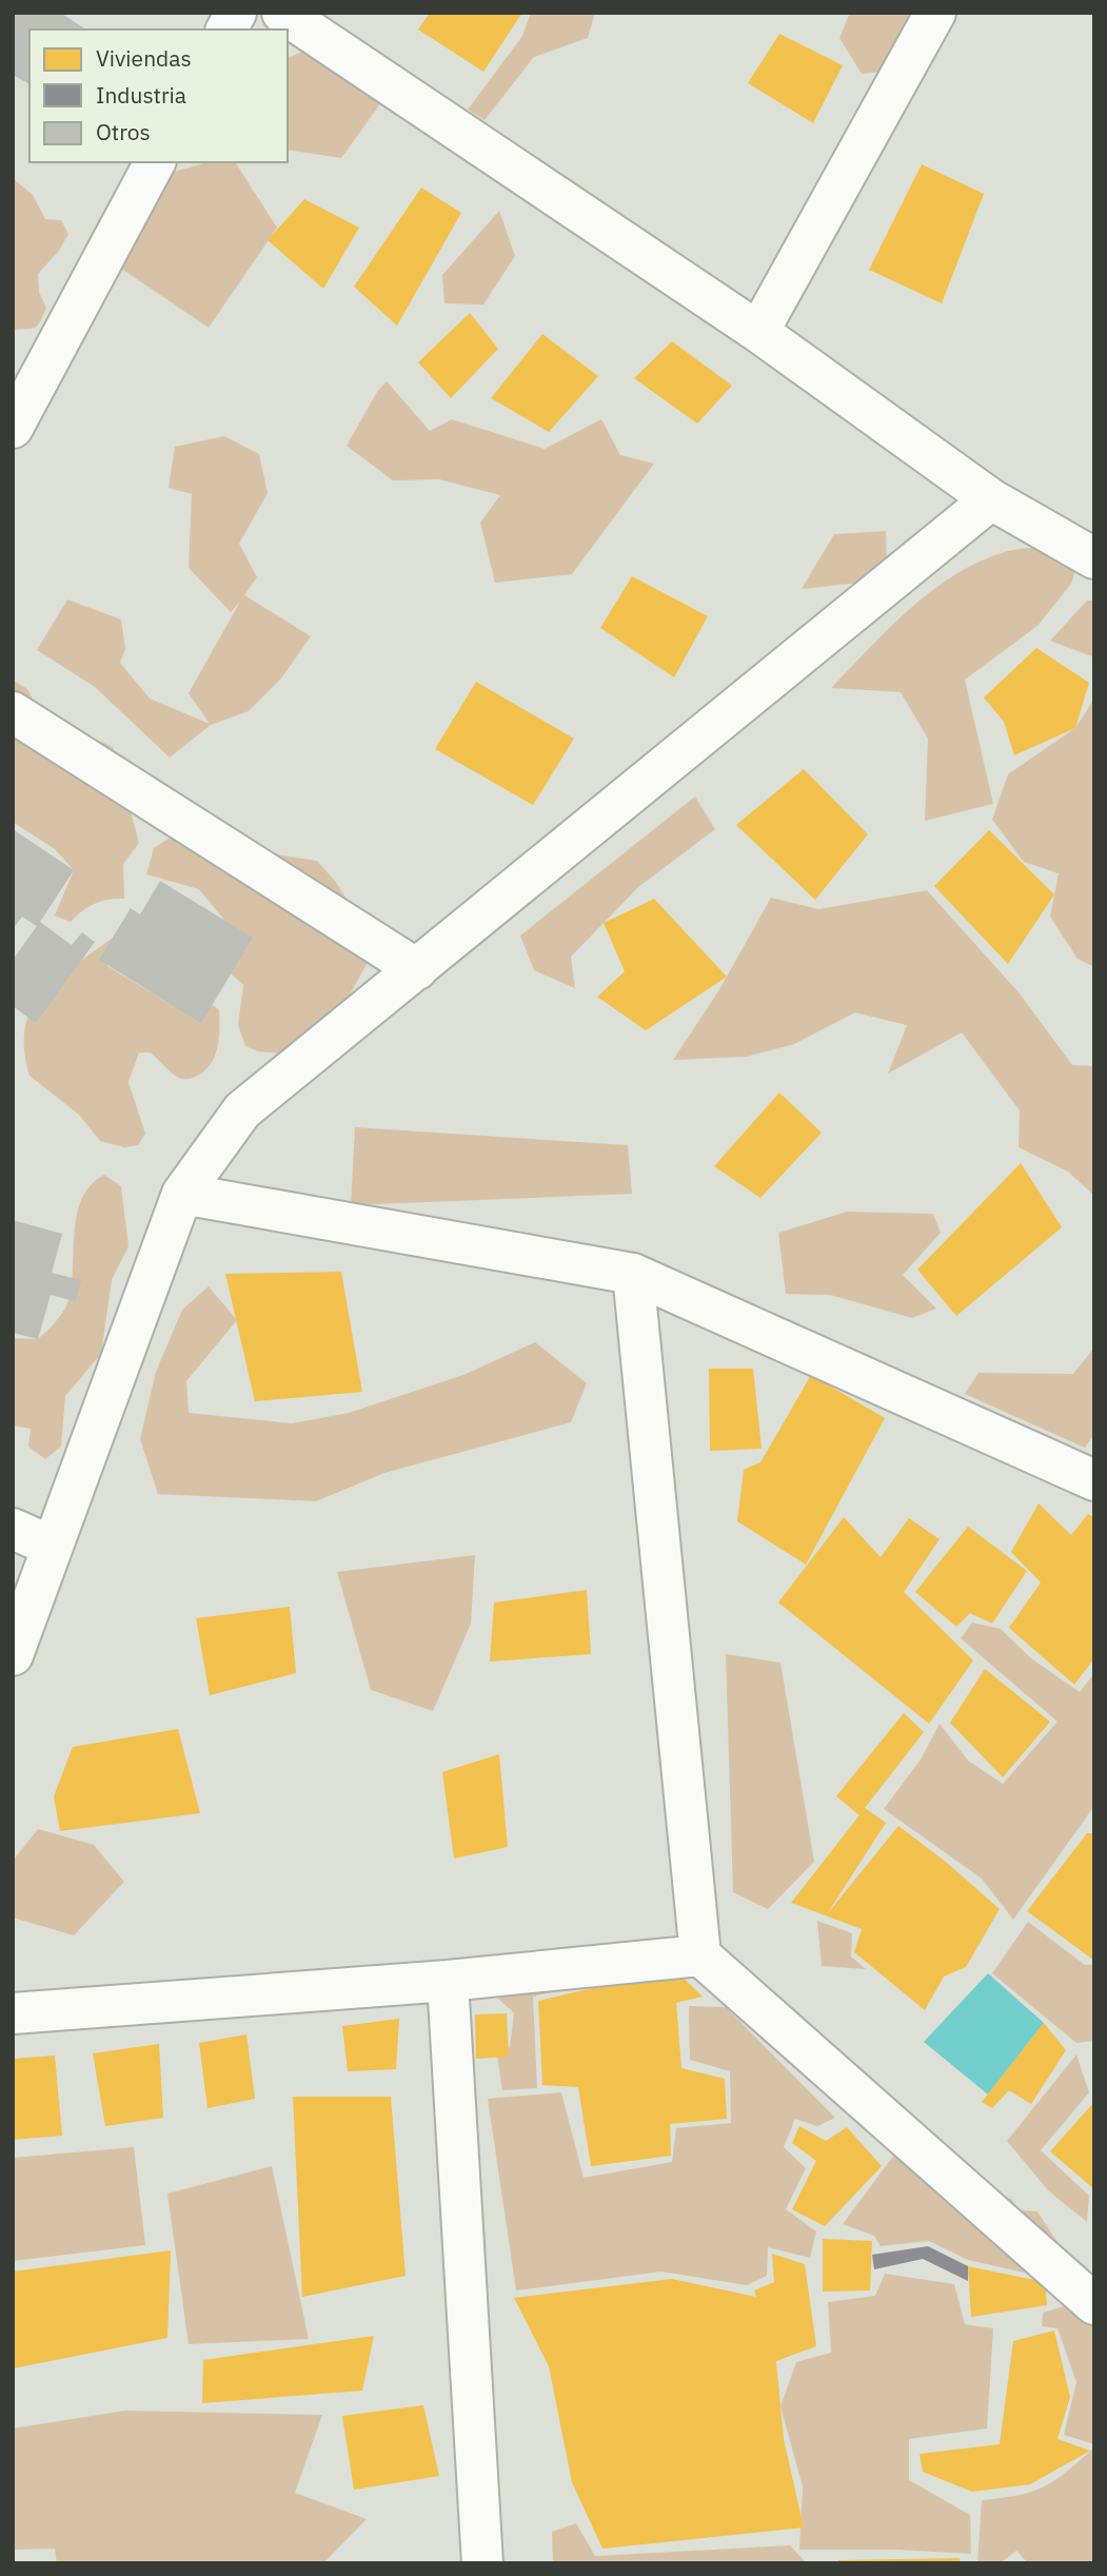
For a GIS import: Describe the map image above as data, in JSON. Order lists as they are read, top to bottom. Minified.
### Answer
{"legend":["Viviendas","Industria","Otros"]}
